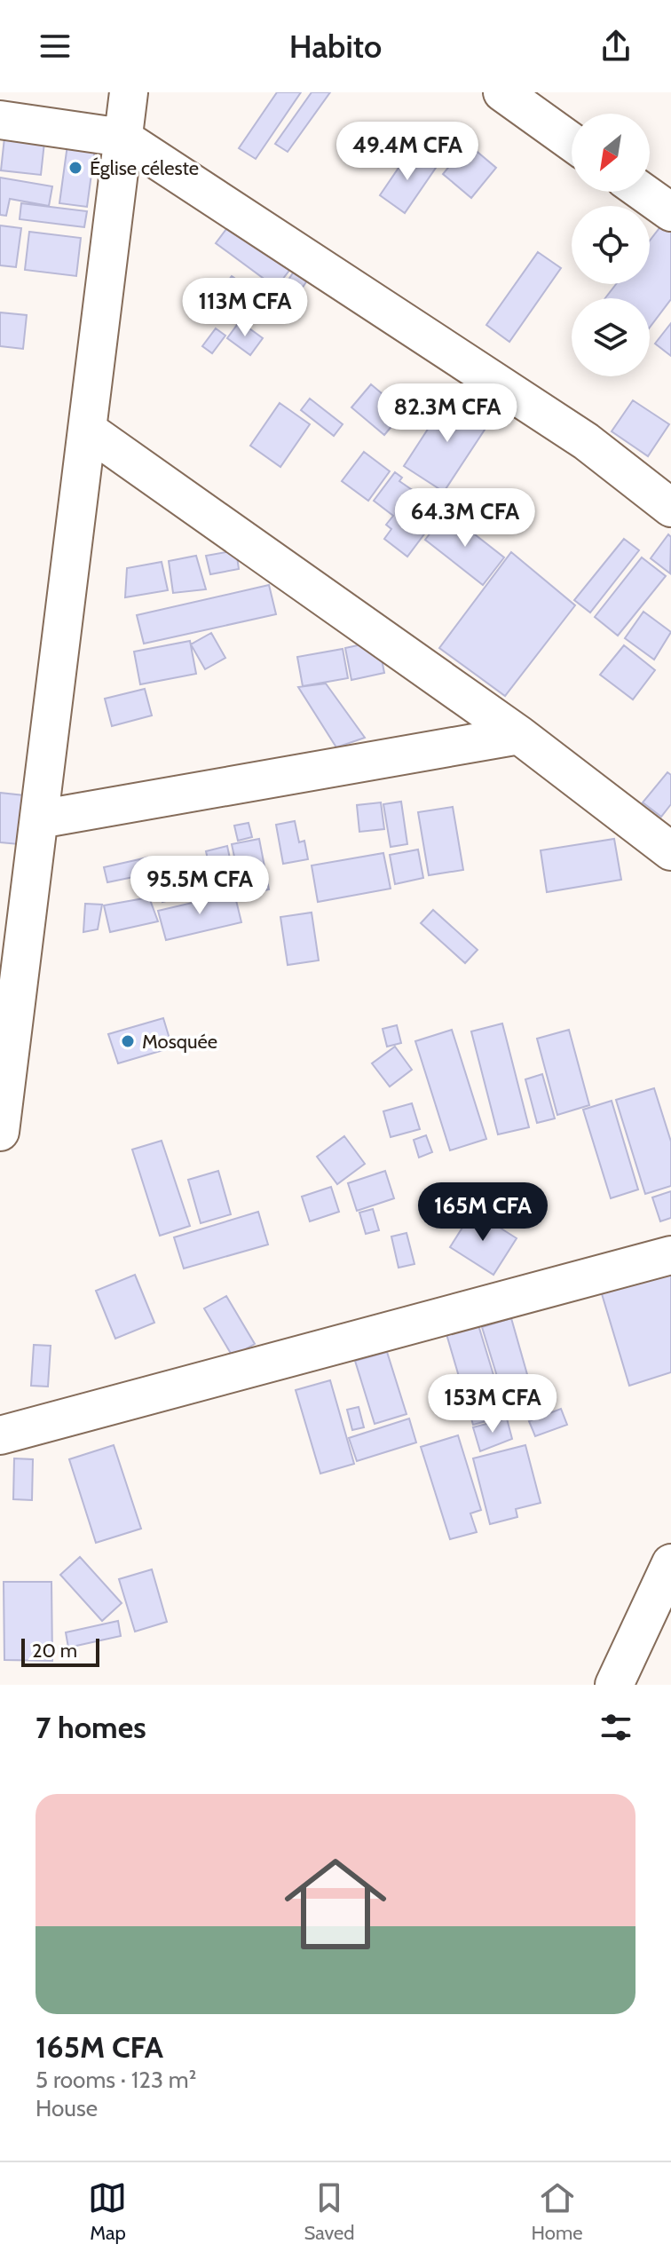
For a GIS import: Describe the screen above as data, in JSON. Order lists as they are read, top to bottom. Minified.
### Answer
{"places":["Église céleste","Mosquée"],"scale_bar":"20 m","north":"bottom left","page":{"header":"Habito","price":["49.4M CFA","113M CFA","82.3M CFA","64.3M CFA","95.5M CFA","165M CFA","153M CFA"],"scale":"20 m","heading":"7 homes","list":[{"name":"165M CFA","note":"5 rooms · 123 m² · House"}],"tabs":["Map","Saved","Home"]}}
